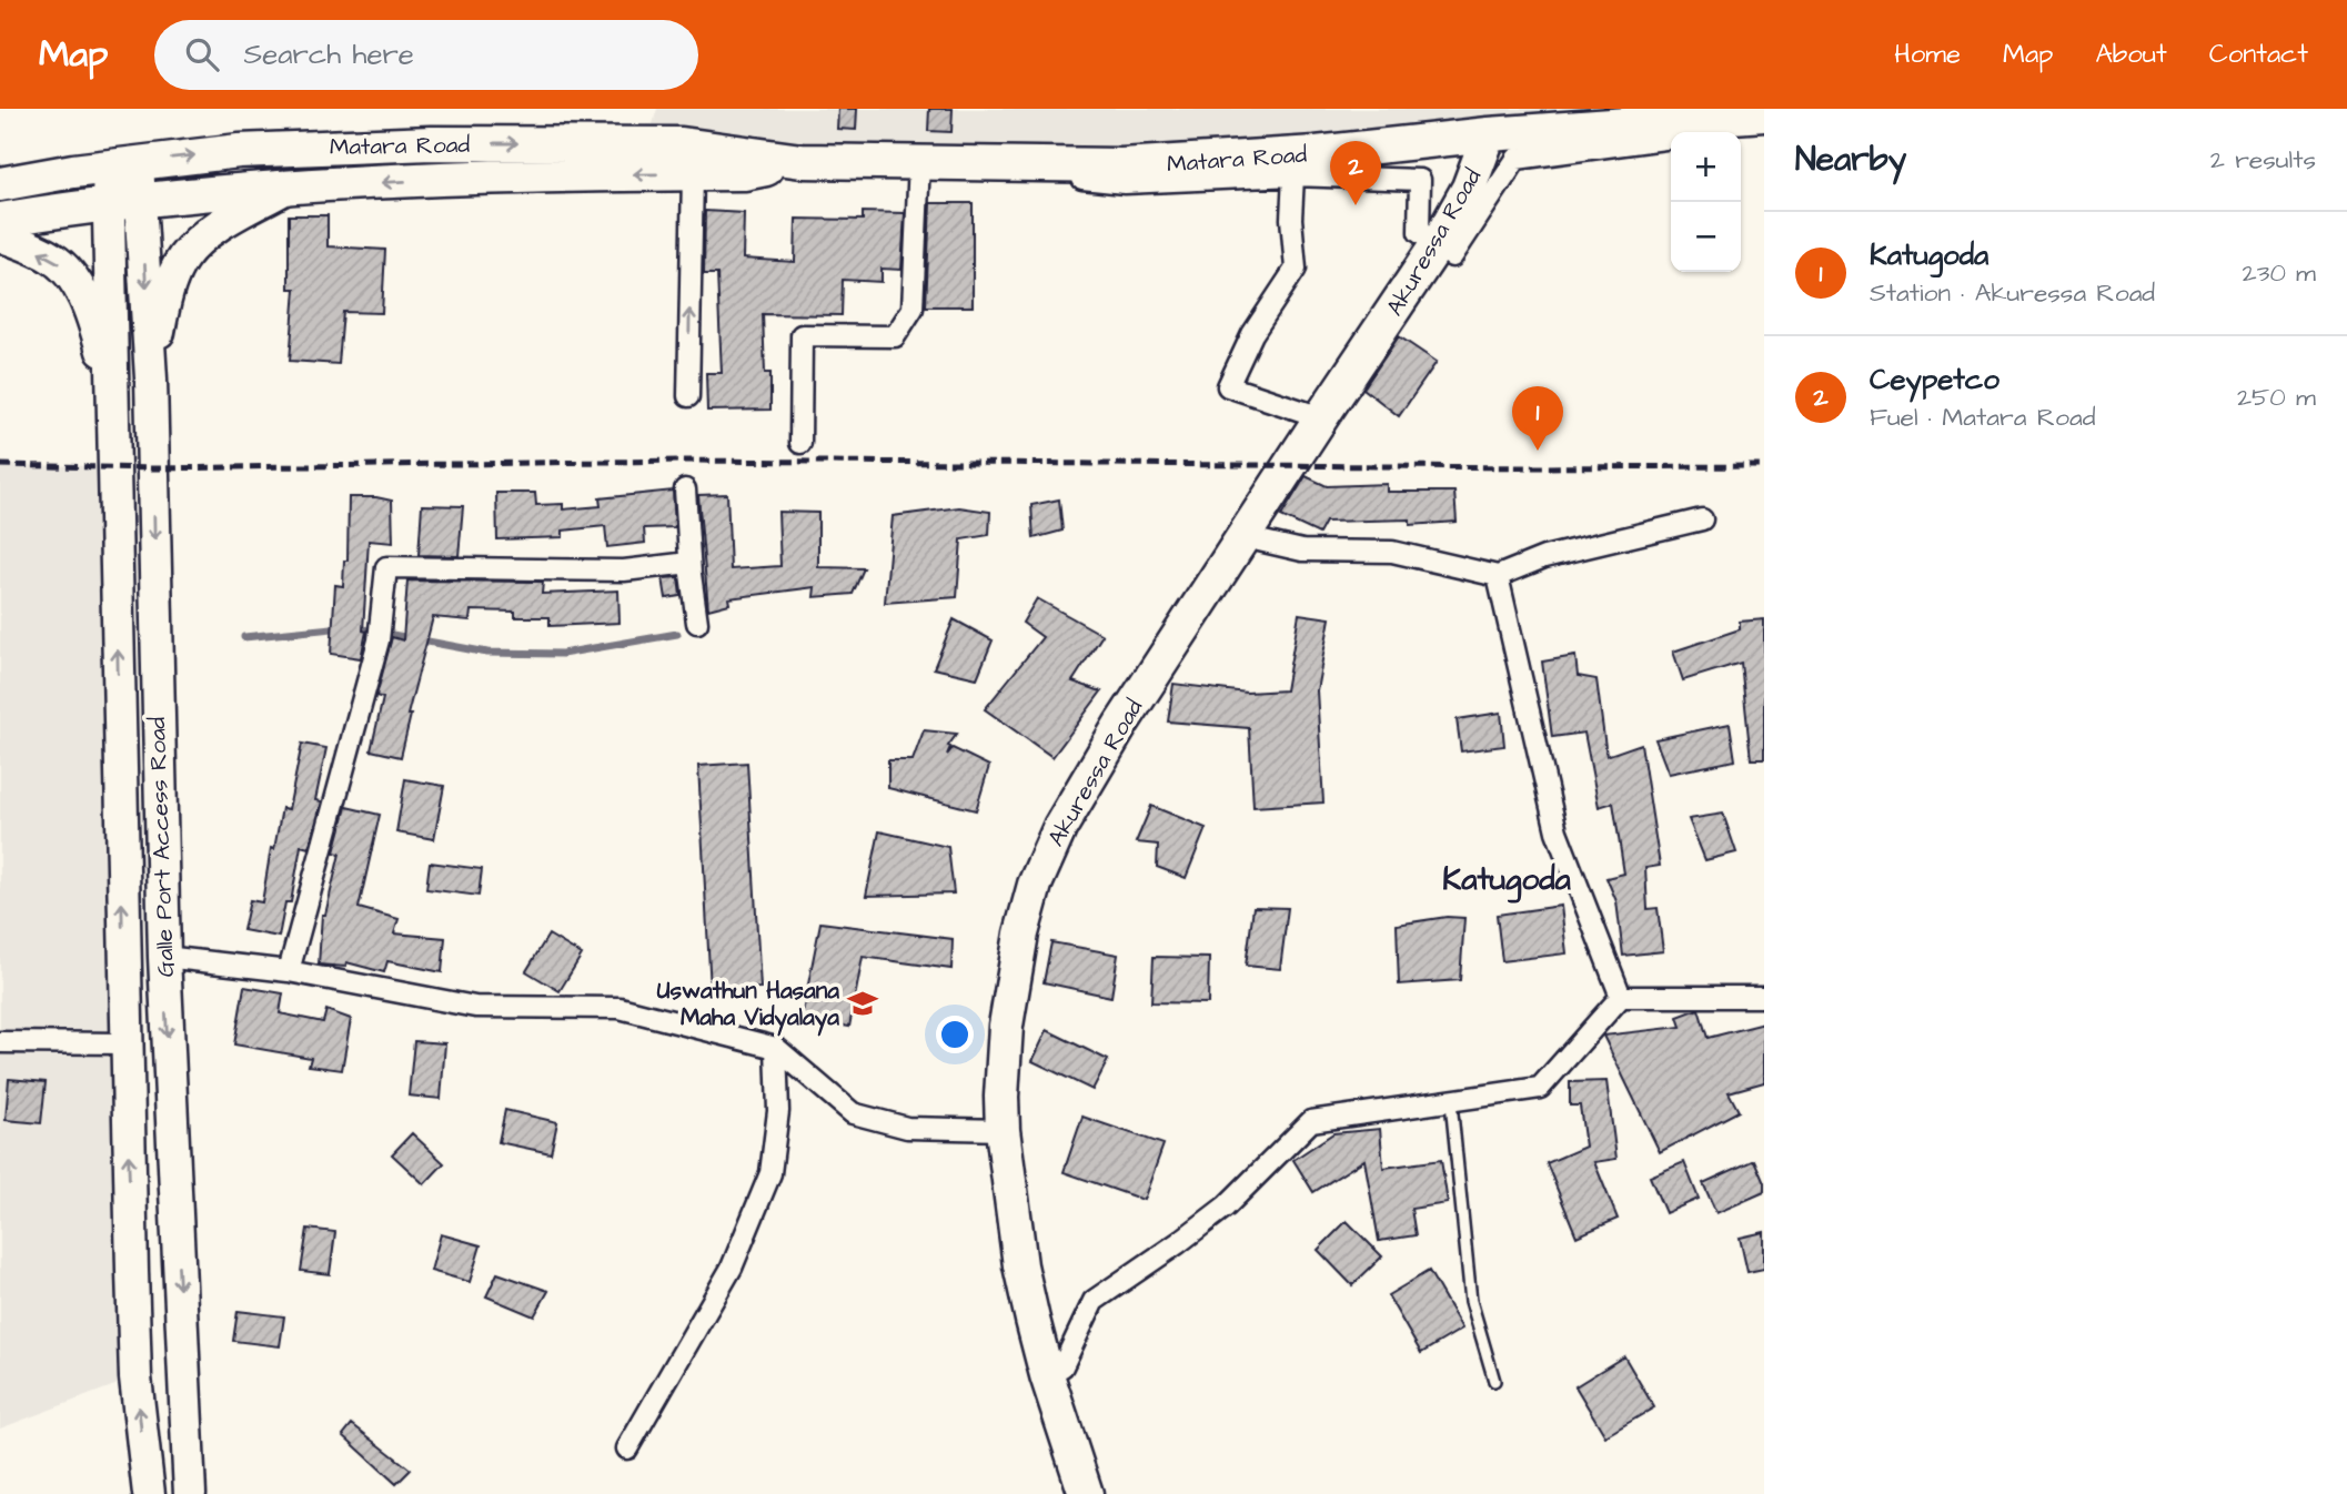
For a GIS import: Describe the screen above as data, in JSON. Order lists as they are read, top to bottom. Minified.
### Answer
{"streets":{"highway":["Matara Road","Akuressa Road"],"main road":["Galle Port Access Road"]},"crossings":[["Matara Road","Akuressa Road"],["Matara Road","Galle Port Access Road"]],"districts":["Katugoda"],"places":{"school or university":["Uswathun Hasana Maha Vidyalaya"]},"page":{"header":"Map","search":"Search here","nav":["Home","Map","About","Contact"],"heading":["Nearby","2 results"],"map_buttons":["+","−"],"pins":["2","1"],"list":[{"mark":"1","name":"Katugoda","note":"Station · Akuressa Road","value":"230 m"},{"mark":"2","name":"Ceypetco","note":"Fuel · Matara Road","value":"250 m"}]}}
